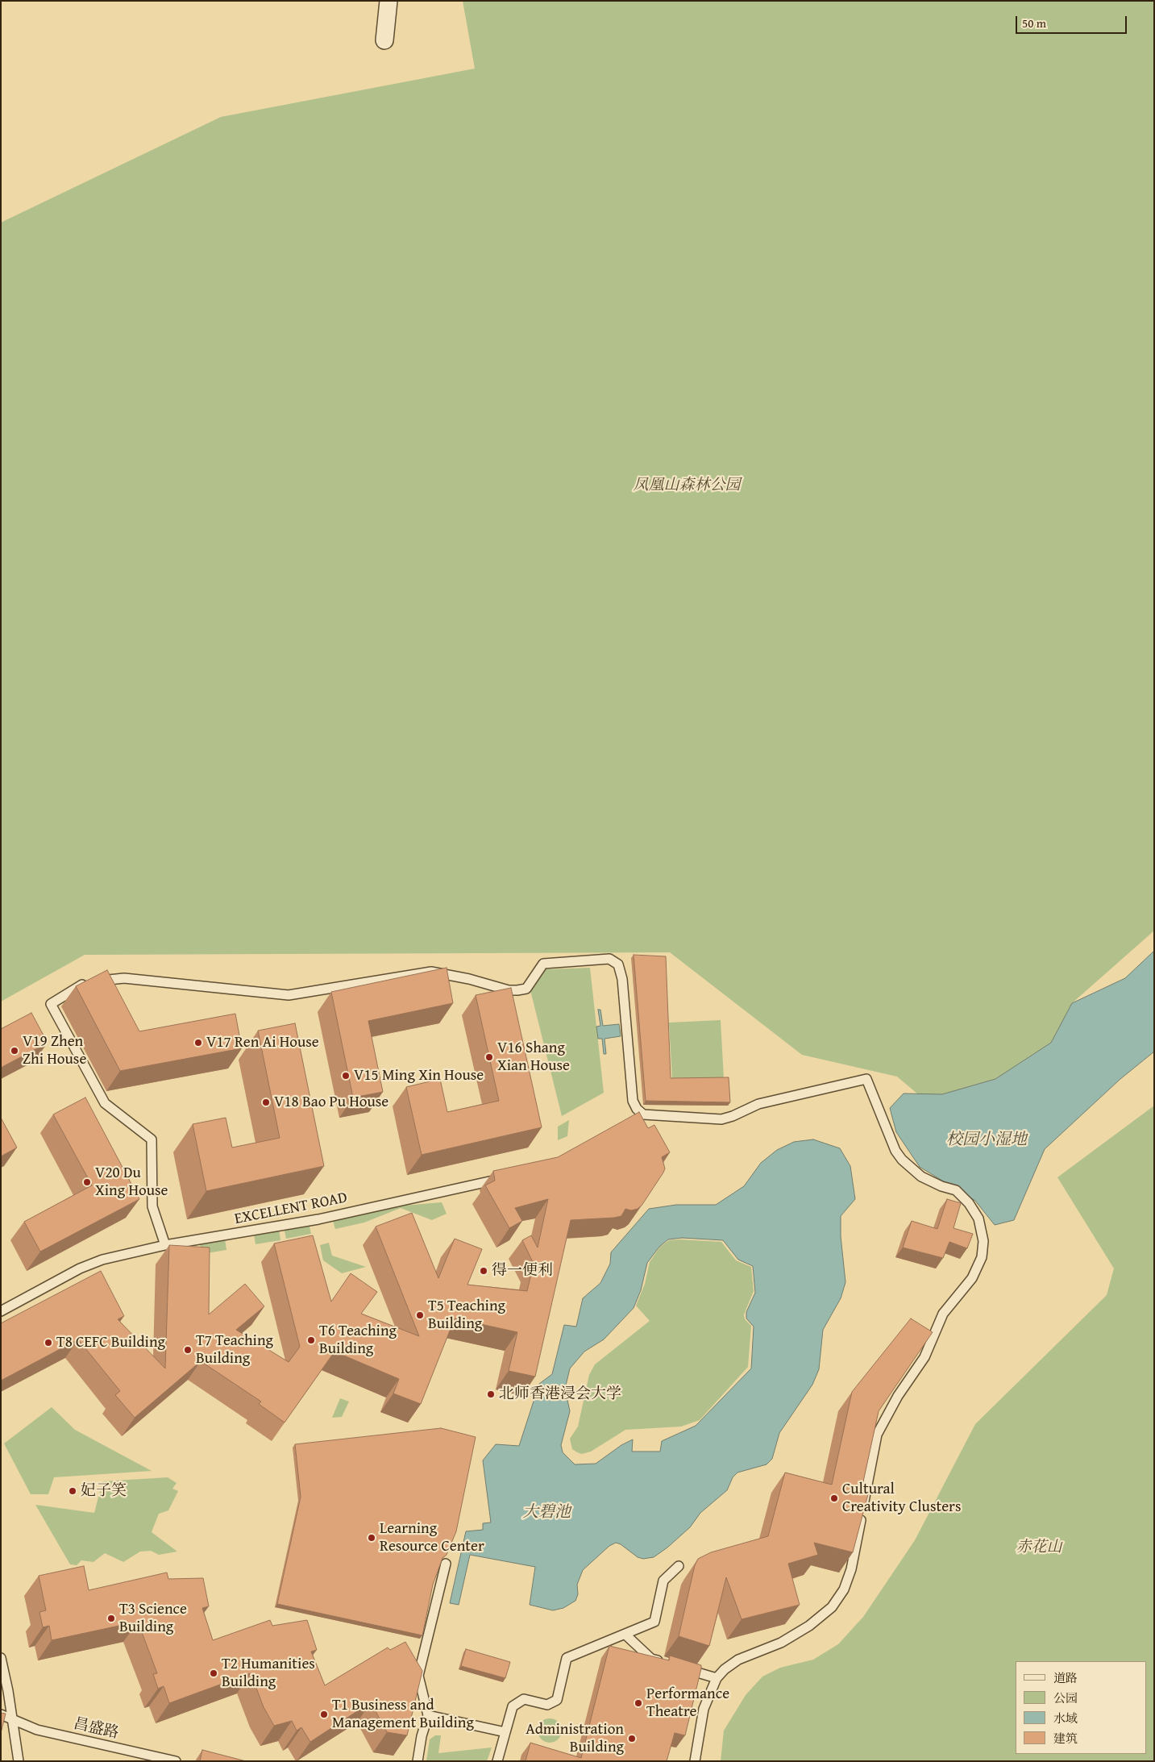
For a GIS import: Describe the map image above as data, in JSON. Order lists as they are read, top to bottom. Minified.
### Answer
{"streets":{"lane":["EXCELLENT ROAD","昌盛路"]},"water":["校园小湿地","大碧池"],"parks":["凤凰山森林公园","赤花山"],"places":["V17 Ren Ai House","V19 Zhen Zhi House","V16 Shang Xian House","V15 Ming Xin House","V18 Bao Pu House","V20 Du Xing House","得一便利","T5 Teaching Building","T6 Teaching Building","T8 CEFC Building","T7 Teaching Building","北师香港浸会大学","妃子笑","Cultural Creativity Clusters","Learning Resource Center","T3 Science Building","T2 Humanities Building","Performance Theatre","T1 Business and Management Building","Administration Building"],"legend":["道路","公园","水域","建筑"],"scale_bar":"50 m"}
